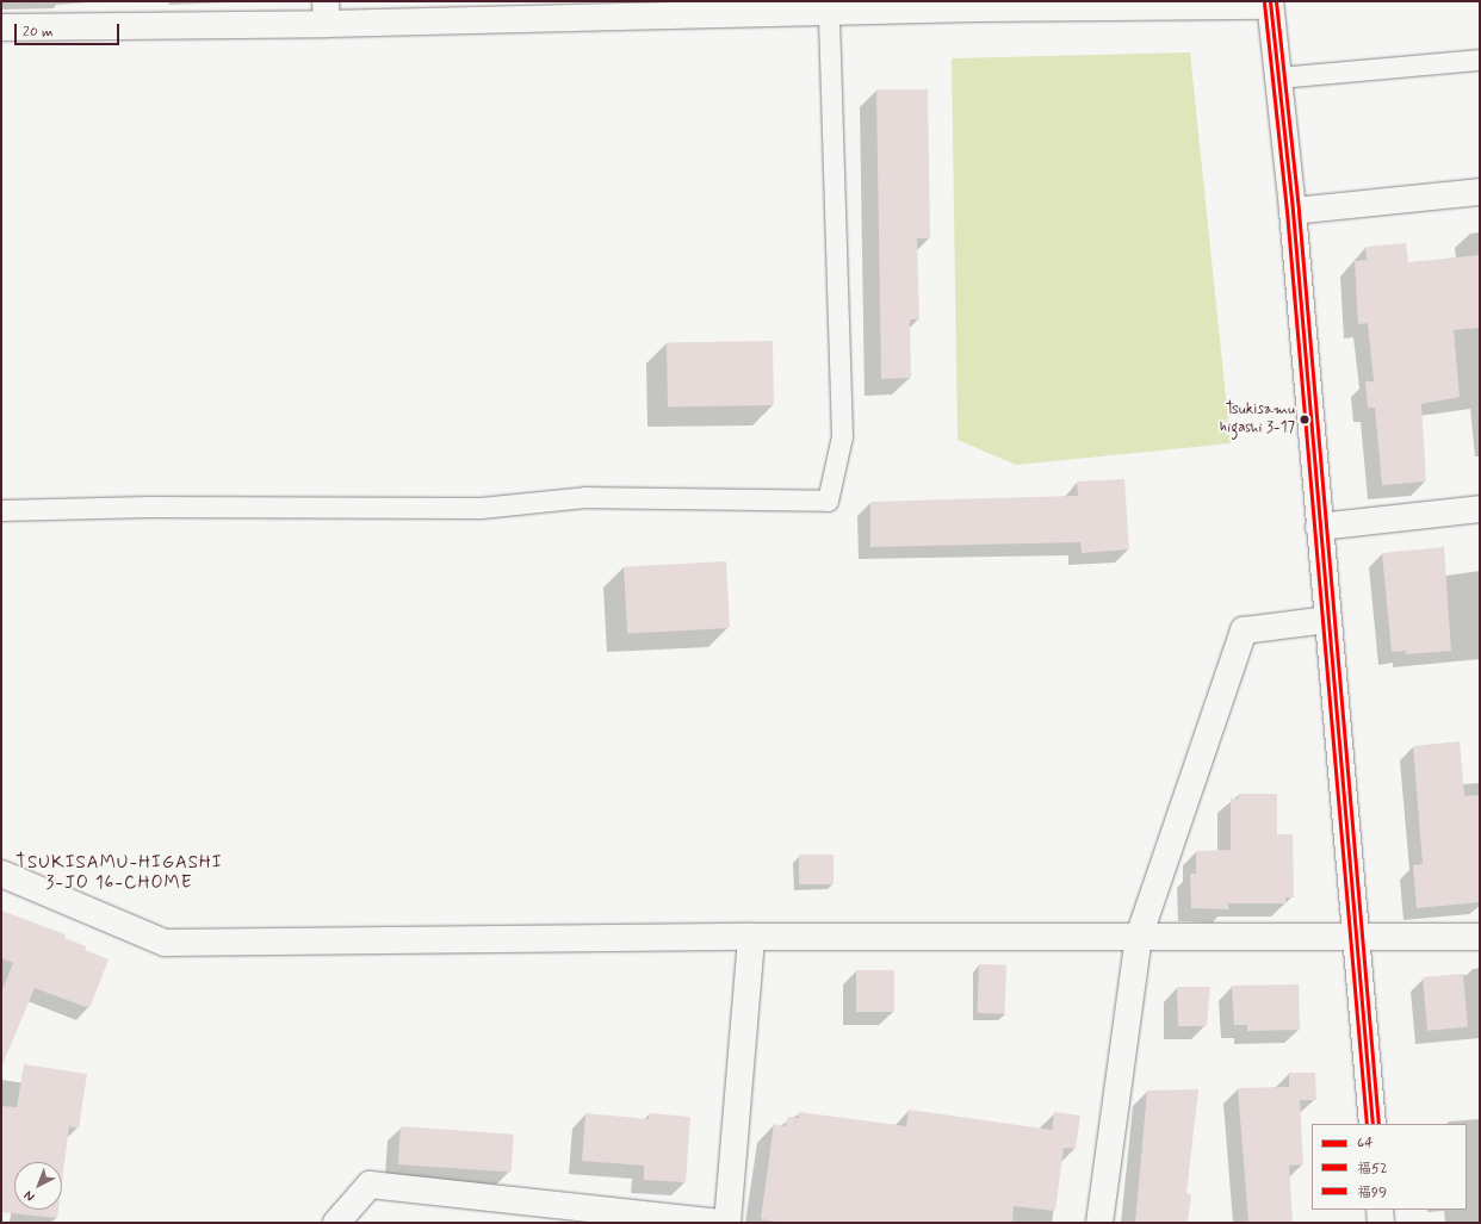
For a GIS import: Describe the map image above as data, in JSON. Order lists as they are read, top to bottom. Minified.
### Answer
{"districts":["TSUKISAMU-HIGASHI 3-JO 16-CHOME"],"places":["Tsukisamu higashi 3-17"],"lines":["transit line 64","transit line 福99","transit line 福52"],"legend":["64","福52","福99"],"scale_bar":"20 m","north":"bottom left"}
